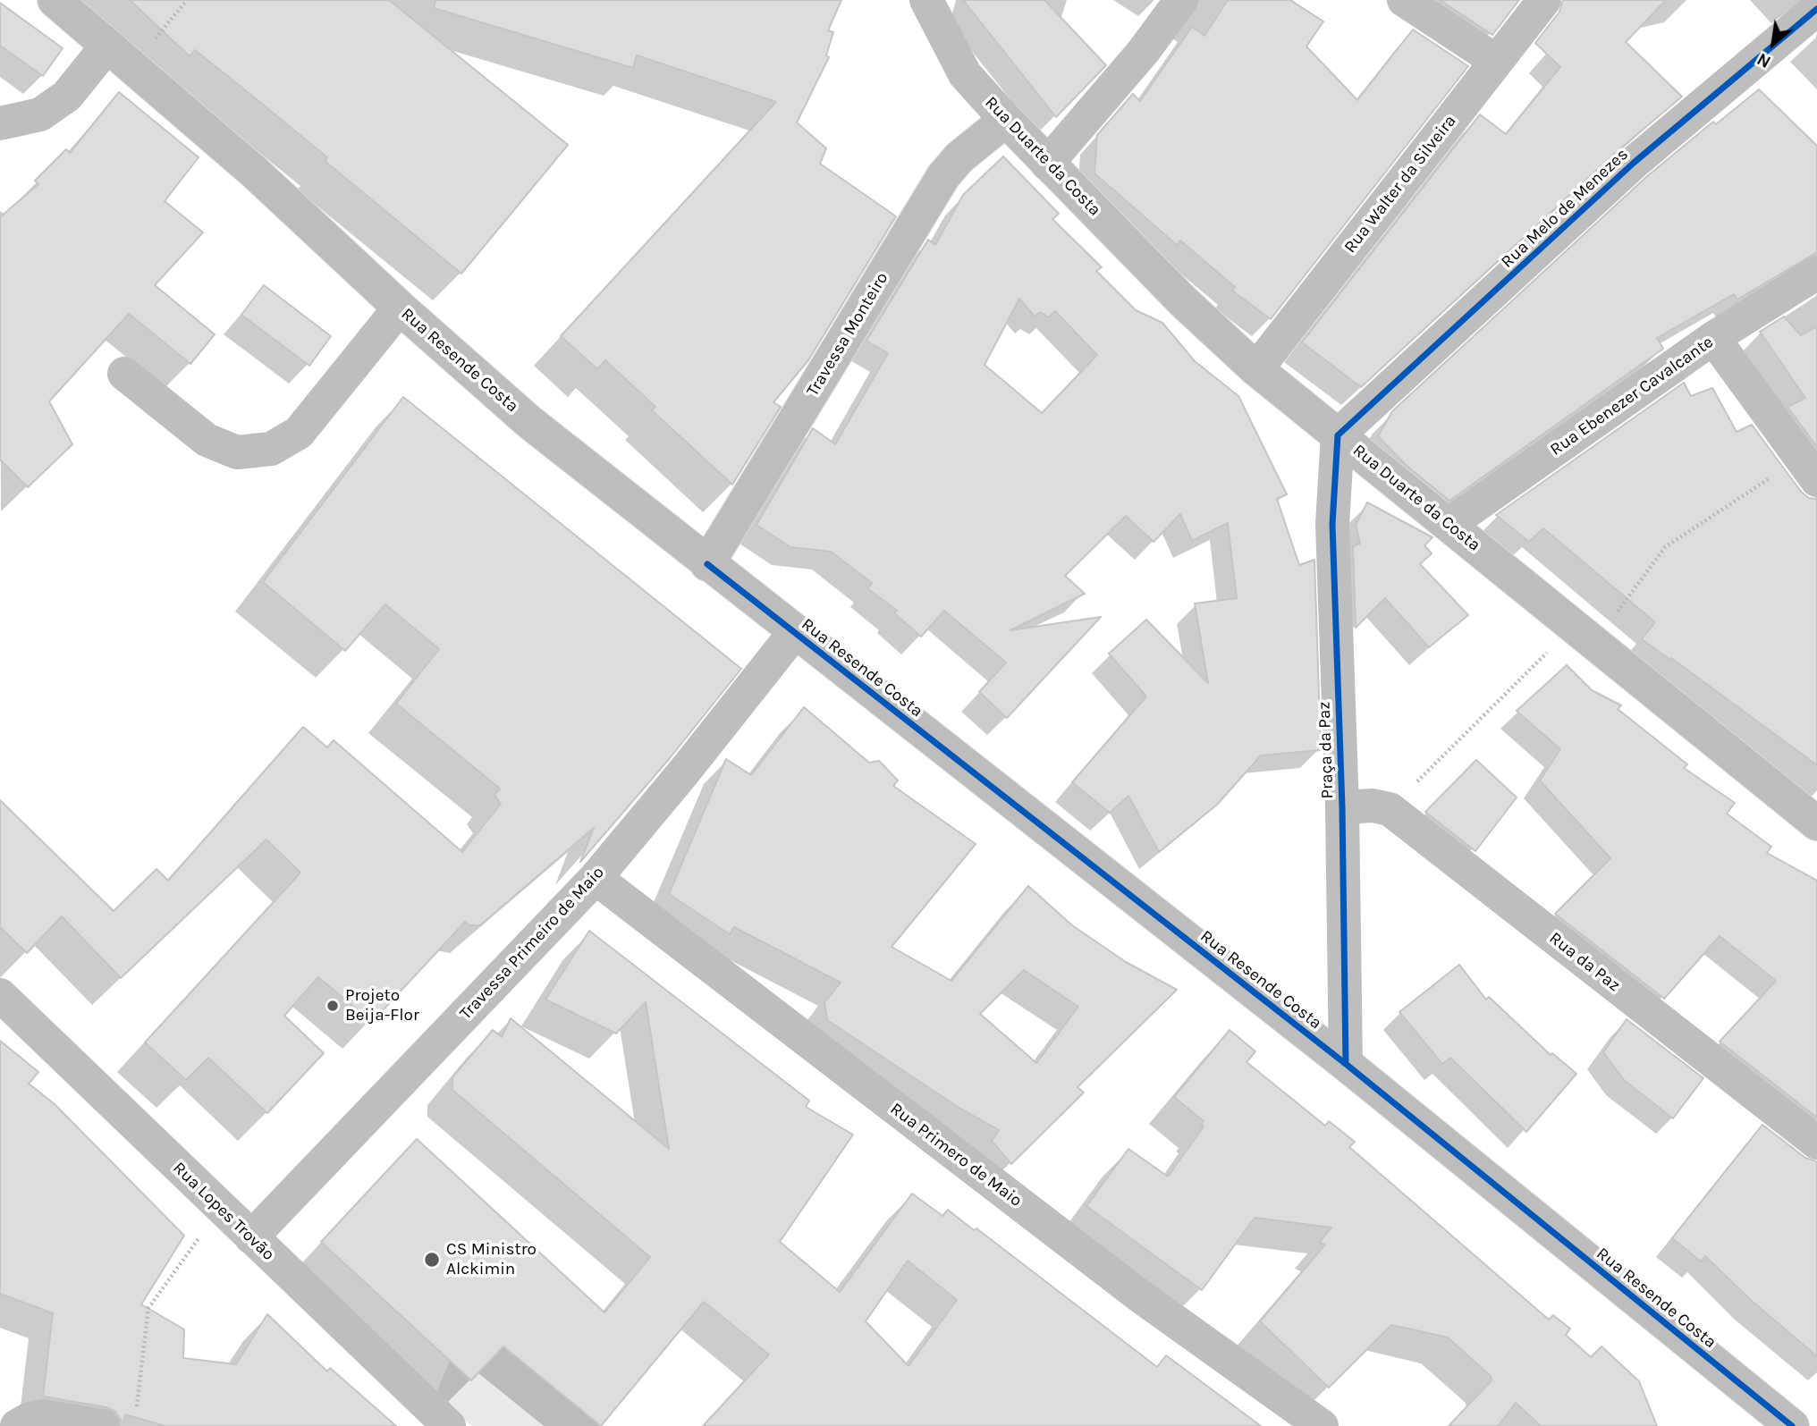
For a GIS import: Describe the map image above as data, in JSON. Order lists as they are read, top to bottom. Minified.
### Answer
{"streets":{"main road":["Rua Duarte da Costa","Travessa Monteiro","Rua Resende Costa"],"street":["Rua Walter da Silveira","Rua Melo de Menezes","Rua Ebenezer Cavalcante","Praça da Paz","Travessa Primeiro de Maio","Rua da Paz","Rua Primero de Maio","Rua Lopes Trovão"]},"crossings":[["Rua Duarte da Costa","Rua Walter da Silveira"],["Rua Duarte da Costa","Rua Melo de Menezes"],["Rua Duarte da Costa","Travessa Monteiro"],["Rua Duarte da Costa","Rua Ebenezer Cavalcante"],["Rua Duarte da Costa","Praça da Paz"],["Rua Melo de Menezes","Praça da Paz"],["Travessa Monteiro","Rua Resende Costa"],["Rua Resende Costa","Praça da Paz"],["Rua Resende Costa","Travessa Primeiro de Maio"],["Travessa Primeiro de Maio","Rua Primero de Maio"],["Travessa Primeiro de Maio","Rua Lopes Trovão"]],"places":["Projeto Beija-Flor","CS Ministro Alckimin"],"north":"bottom left"}
